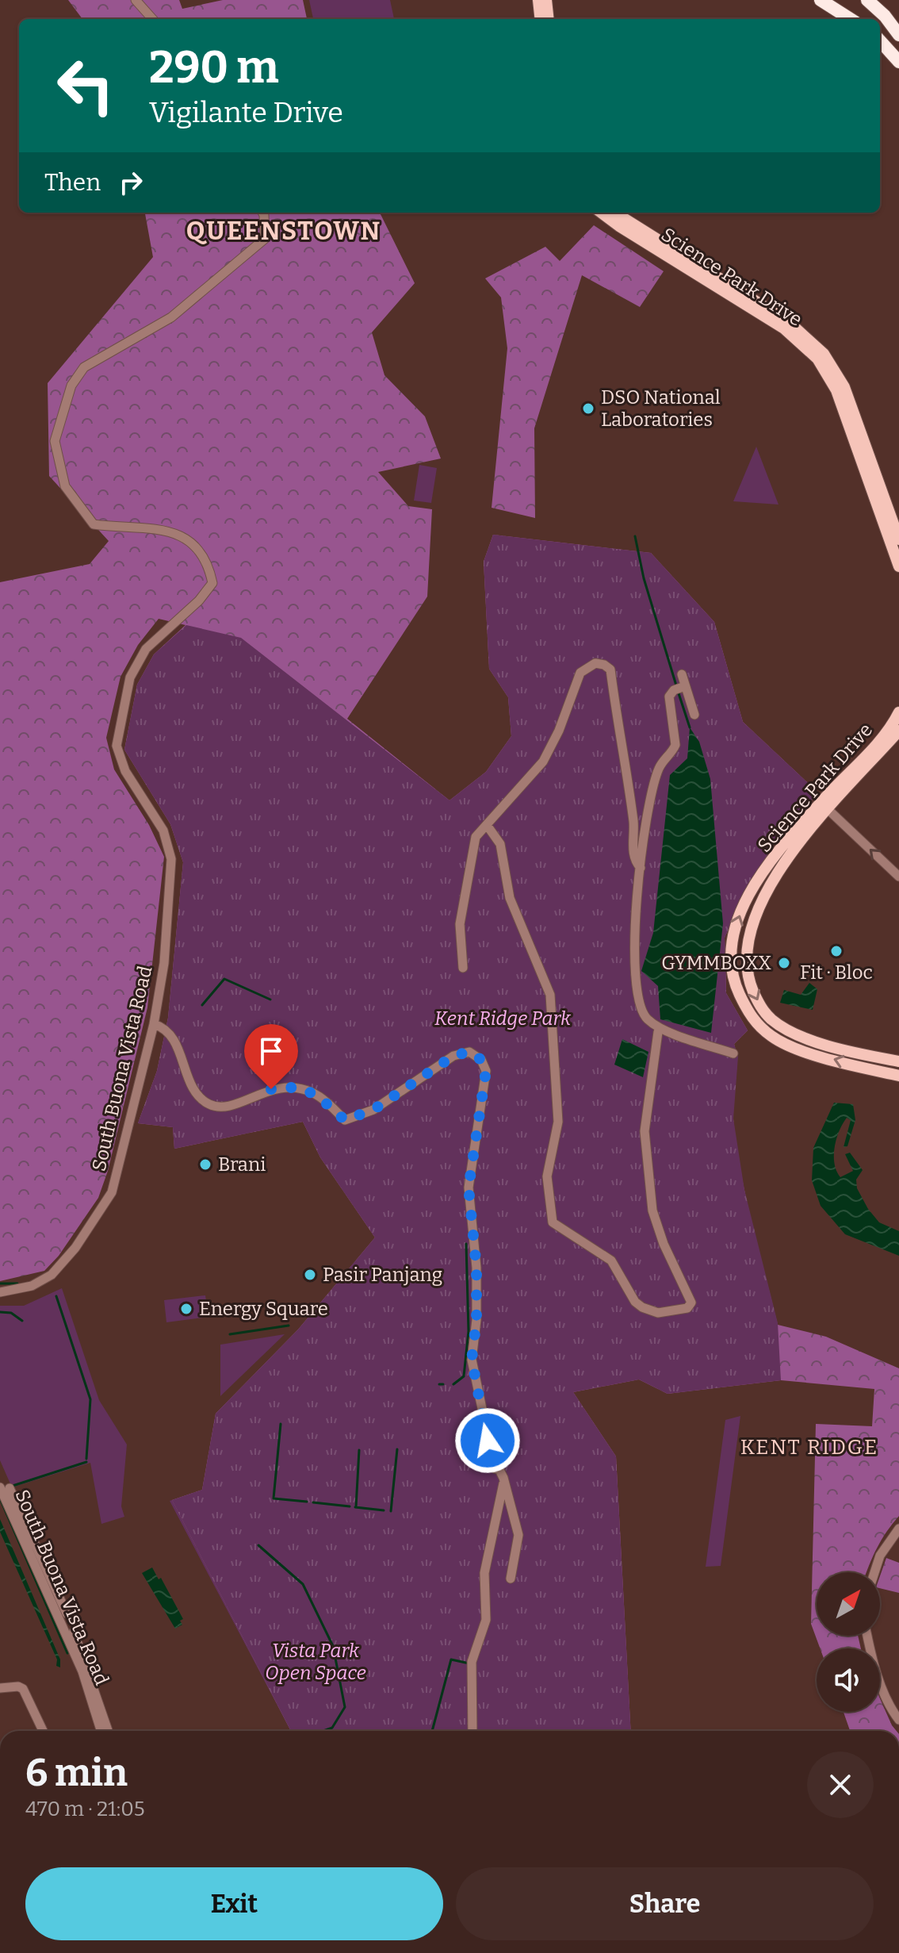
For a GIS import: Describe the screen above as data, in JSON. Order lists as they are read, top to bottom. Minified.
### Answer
{"streets":{"main road":["Science Park Drive"],"street":["South Buona Vista Road"]},"districts":["QUEENSTOWN","KENT RIDGE"],"parks":["Kent Ridge Park","Vista Park Open Space"],"places":["DSO National Laboratories","Fit · Bloc","GYMMBOXX","Brani","Pasir Panjang","Energy Square"],"north":"top right","page":{"turn":["290 m","Vigilante Drive"],"then":"Then","heading":["6 min","470 m · 21:05"],"buttons":["Exit","Share"]}}
